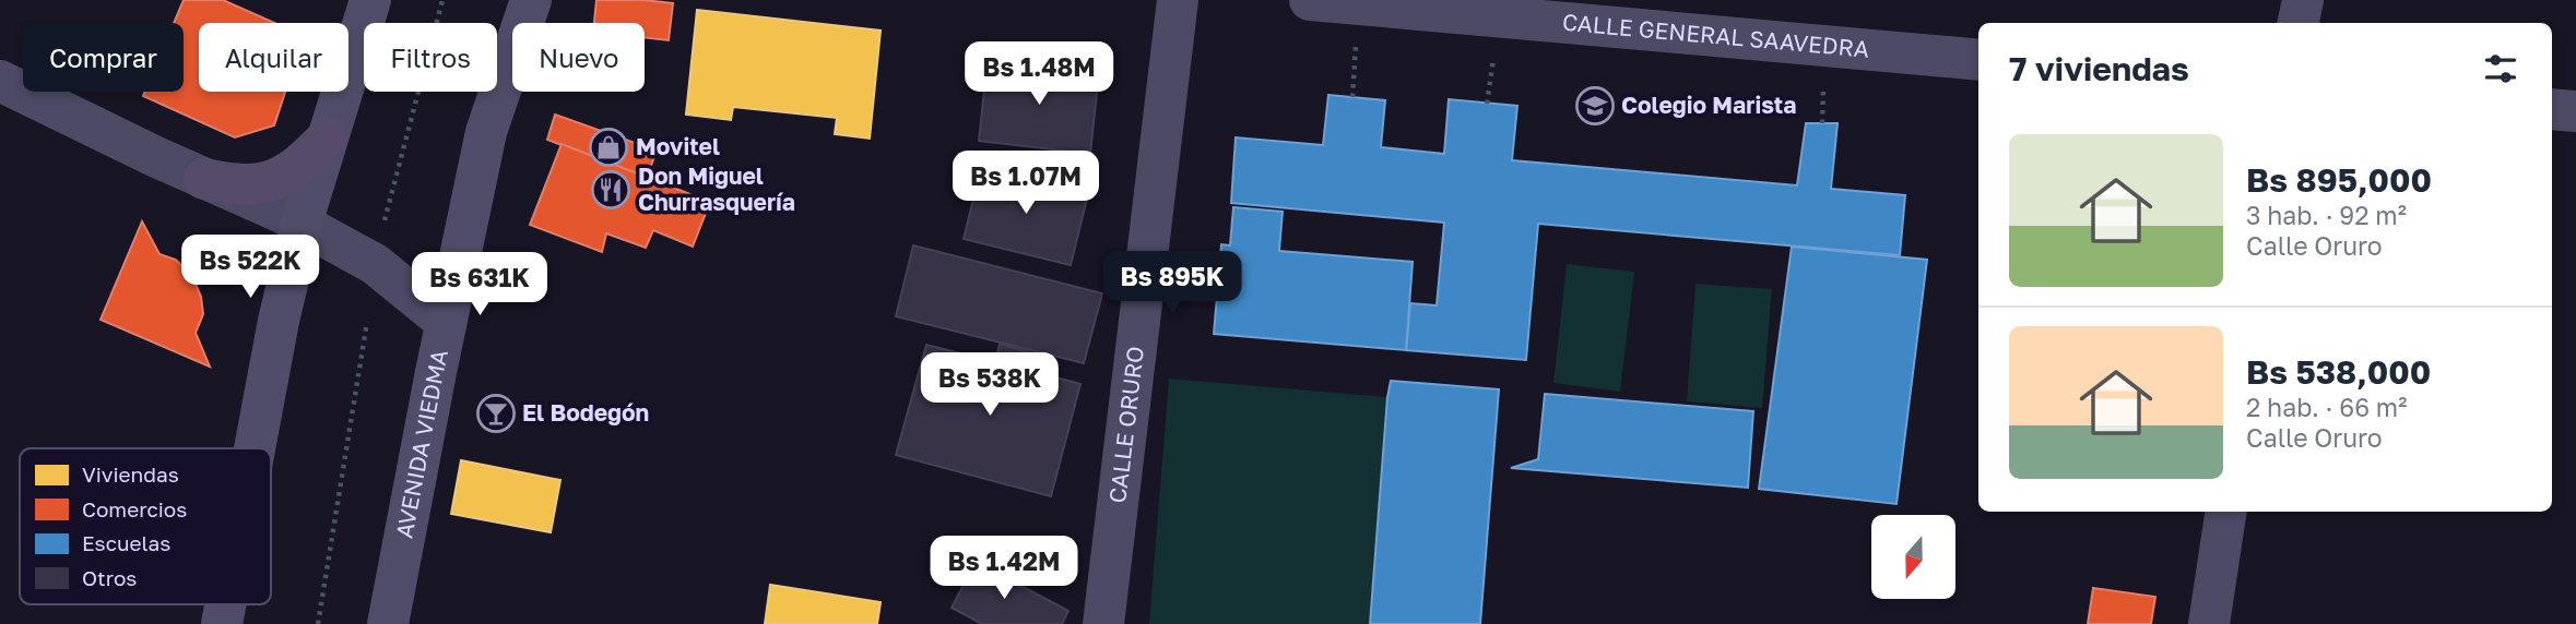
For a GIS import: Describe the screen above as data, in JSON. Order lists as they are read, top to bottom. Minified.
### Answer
{"streets":{"main road":["AVENIDA VIEDMA"],"street":["CALLE GENERAL SAAVEDRA","CALLE ORURO"]},"places":{"school or university":["Colegio Marista"],"shop":["Movitel"],"restaurant":["Don Miguel Churrasquería"],"bar":["El Bodegón"]},"legend":["Viviendas","Comercios","Escuelas","Otros"],"north":"bottom","page":{"chip":["Comprar","Alquilar","Filtros","Nuevo"],"heading":"7 viviendas","price":["Bs 1.48M","Bs 1.07M","Bs 522K","Bs 895K","Bs 631K","Bs 538K","Bs 1.42M"],"list":[{"name":"Bs 895,000","note":"3 hab. · 92 m² · Calle Oruro"},{"name":"Bs 538,000","note":"2 hab. · 66 m² · Calle Oruro"}]}}
